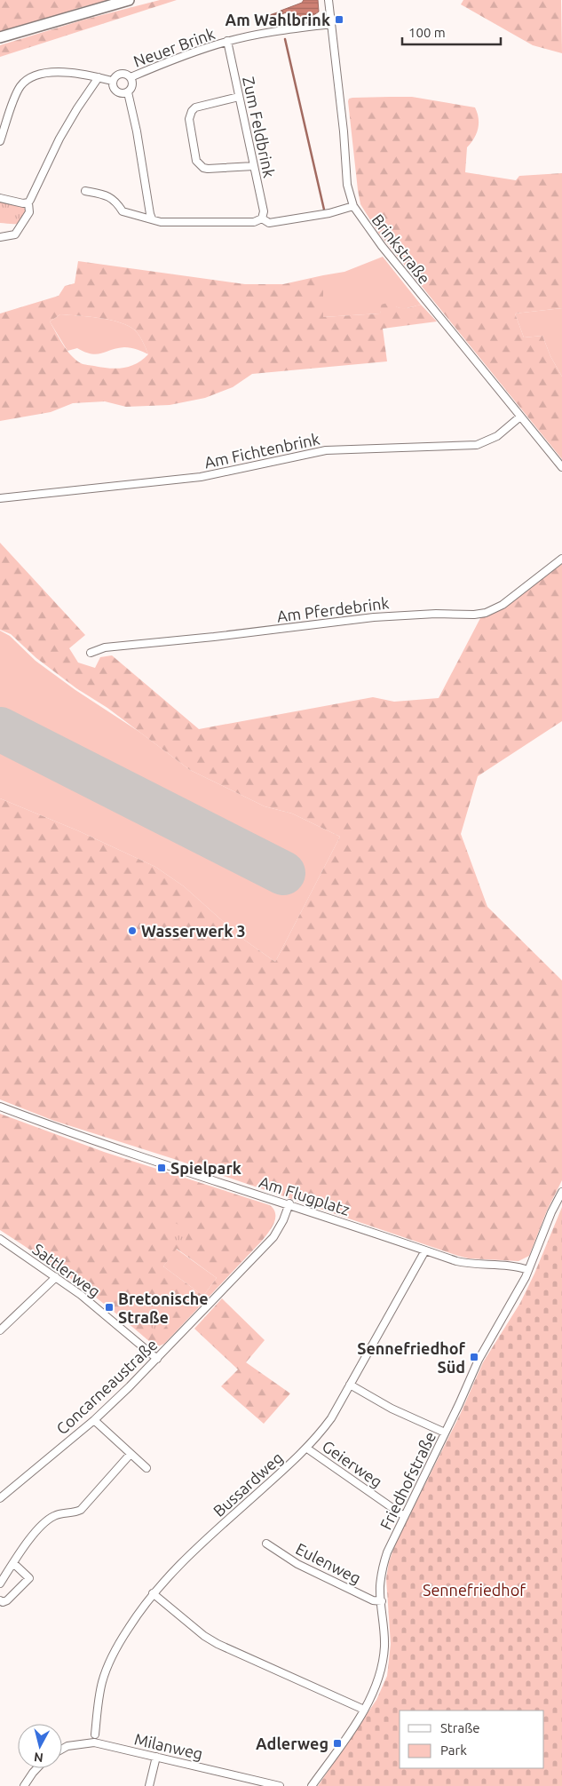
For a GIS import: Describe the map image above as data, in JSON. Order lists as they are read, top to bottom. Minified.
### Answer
{"streets":{"street":["Neuer Brink","Zum Feldbrink","Brinkstraße","Am Fichtenbrink","Am Pferdebrink","Am Flugplatz","Sattlerweg","Concarneaustraße","Geierweg","Friedhofstraße","Bussardweg","Eulenweg","Milanweg"]},"crossings":[["Neuer Brink","Zum Feldbrink"],["Neuer Brink","Brinkstraße"],["Brinkstraße","Am Fichtenbrink"],["Am Flugplatz","Concarneaustraße"],["Am Flugplatz","Friedhofstraße"],["Am Flugplatz","Bussardweg"],["Sattlerweg","Concarneaustraße"],["Geierweg","Friedhofstraße"],["Geierweg","Bussardweg"],["Friedhofstraße","Eulenweg"]],"parks":["Sennefriedhof"],"places":{"transit":["Am Wahlbrink","Spielpark","Bretonische Straße","Sennefriedhof Süd","Adlerweg"],"other":["Wasserwerk 3"]},"legend":["Straße","Park"],"scale_bar":"100 m","north":"bottom"}
